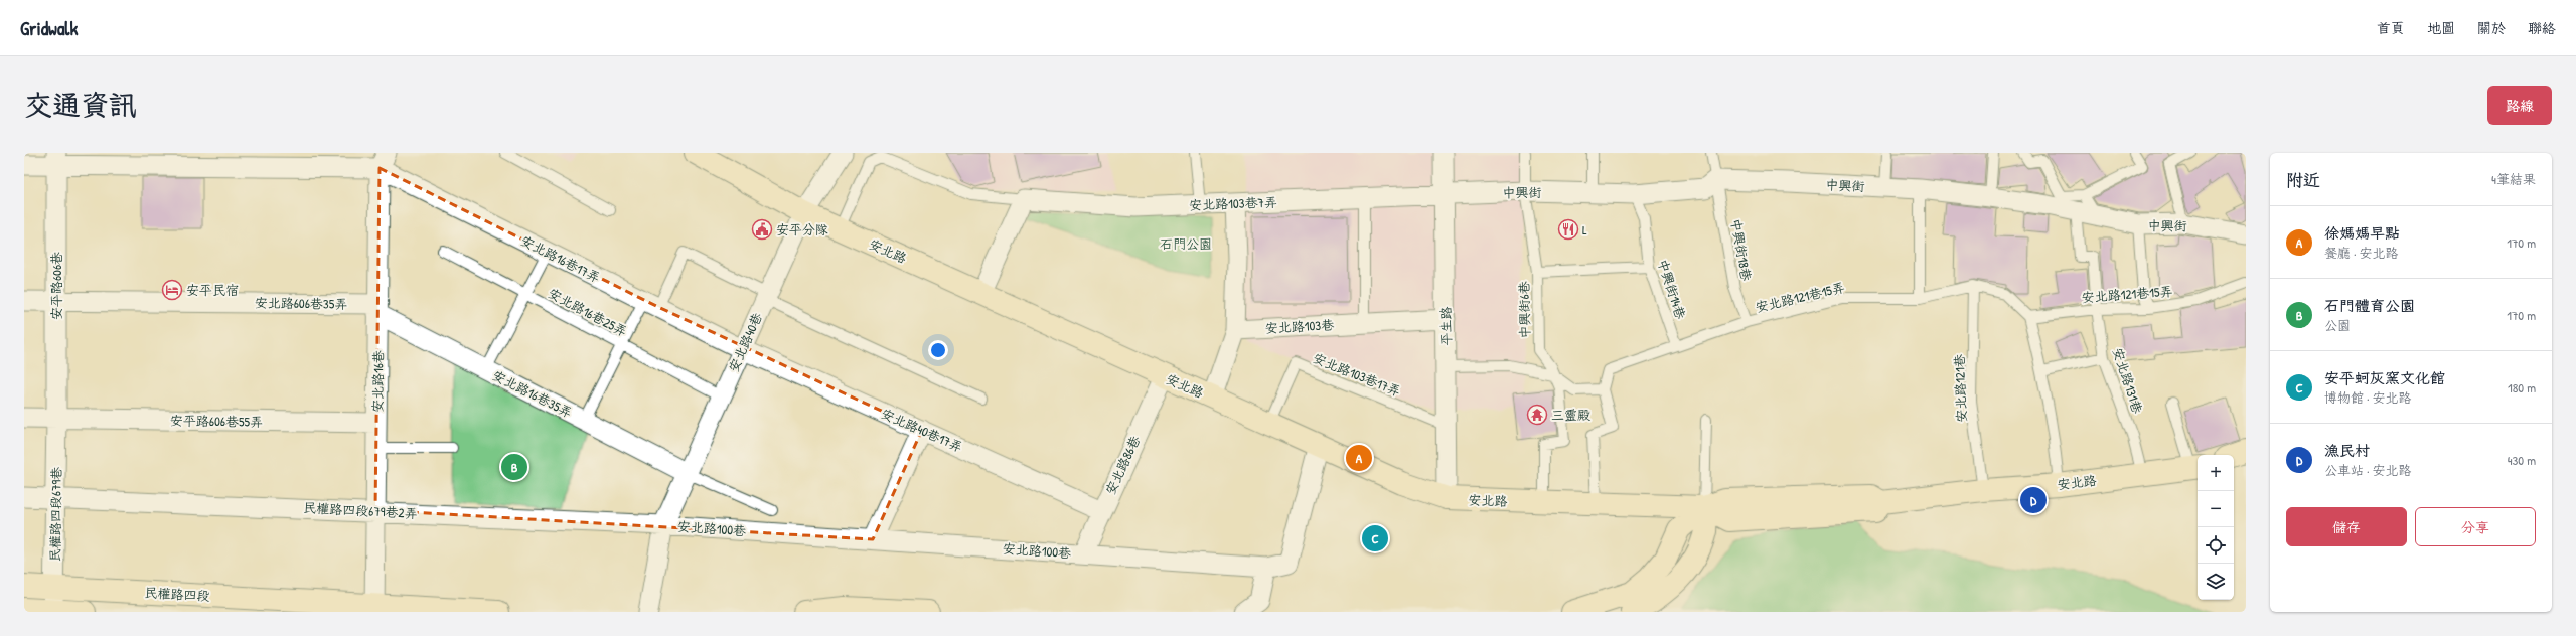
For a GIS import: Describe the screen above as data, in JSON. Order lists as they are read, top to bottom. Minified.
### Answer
{"streets":{"street":["中興街","安北路103巷7弄","安北路","安北路16巷17弄","安平路606巷","安北路606巷35弄","安北路103巷","平生路","安北路40巷","安北路16巷","安北路16巷35弄","安平路606巷55弄","安北路40巷17弄","安北路86巷","民權路四段679巷2弄","民權路四段679巷","安北路100巷","民權路四段"],"lane":["中興街18巷","中興街14巷","安北路121巷15弄","中興街6巷","安北路16巷25弄","安北路103巷17弄","安北路131巷","安北路121巷"]},"crossings":[["中興街","安北路103巷7弄"],["中興街","中興街18巷"],["中興街","中興街14巷"],["中興街","中興街6巷"],["中興街","平生路"],["中興街","安北路131巷"],["安北路103巷7弄","平生路"],["中興街18巷","安北路121巷15弄"],["安北路","中興街6巷"],["安北路","平生路"],["安北路","安北路40巷"],["安北路","安北路103巷17弄"],["安北路","安北路131巷"],["安北路","安北路121巷"],["安北路","安北路86巷"],["安北路","安北路100巷"],["安北路16巷17弄","安北路40巷"],["安北路16巷17弄","安北路16巷"],["安北路16巷17弄","安北路40巷17弄"],["安平路606巷","安北路606巷35弄"],["安平路606巷","安平路606巷55弄"],["安平路606巷","民權路四段679巷"],["中興街14巷","安北路121巷15弄"],["安北路121巷15弄","安北路131巷"],["安北路121巷15弄","安北路121巷"],["安北路606巷35弄","安北路16巷"],["安北路606巷35弄","安北路16巷35弄"],["安北路16巷25弄","安北路40巷"],["安北路103巷","平生路"],["平生路","安北路103巷17弄"],["安北路40巷","安北路16巷35弄"],["安北路40巷","安北路40巷17弄"],["安北路40巷","民權路四段679巷2弄"],["安北路40巷","安北路100巷"],["安北路16巷","安北路16巷35弄"],["安北路16巷","安平路606巷55弄"],["安北路16巷","民權路四段679巷2弄"],["安北路16巷","民權路四段"],["安平路606巷55弄","民權路四段679巷"],["安北路40巷17弄","安北路86巷"],["安北路86巷","安北路100巷"],["民權路四段679巷2弄","民權路四段679巷"],["民權路四段679巷2弄","安北路100巷"],["民權路四段679巷","民權路四段"]],"parks":["石門公園"],"places":{"public building":["安平分隊"],"restaurant":["L"],"hotel":["安平民宿"],"temple":["三靈殿"]},"page":{"header":"Gridwalk","nav":["首頁","地圖","關於","聯絡"],"title":"交通資訊","buttons":["路線",["儲存","分享"]],"heading":["附近","4筆結果"],"list":[{"mark":"A","name":"徐媽媽早點","note":"餐廳 · 安北路","value":"170 m"},{"mark":"B","name":"石門體育公園","note":"公園","value":"170 m"},{"mark":"C","name":"安平蚵灰窯文化館","note":"博物館 · 安北路","value":"180 m"},{"mark":"D","name":"漁民村","note":"公車站 · 安北路","value":"430 m"}],"pins":["A","B","D","C"],"map_buttons":["+","−"]}}
